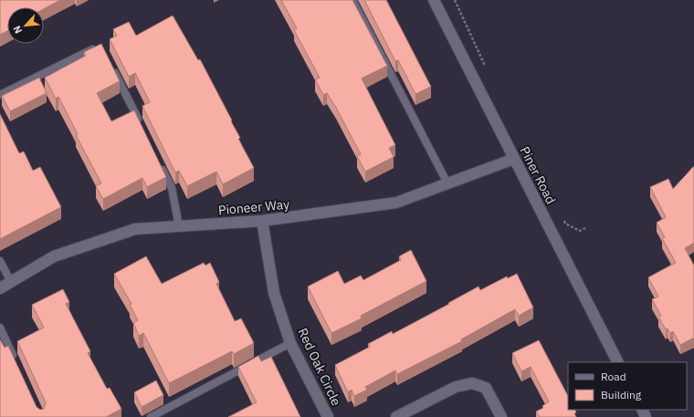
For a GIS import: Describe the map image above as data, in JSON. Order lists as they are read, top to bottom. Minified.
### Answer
{"streets":{"street":["Piner Road","Pioneer Way","Red Oak Circle"]},"crossings":[["Piner Road","Pioneer Way"],["Pioneer Way","Red Oak Circle"]],"legend":["Road","Building"],"north":"bottom left"}
